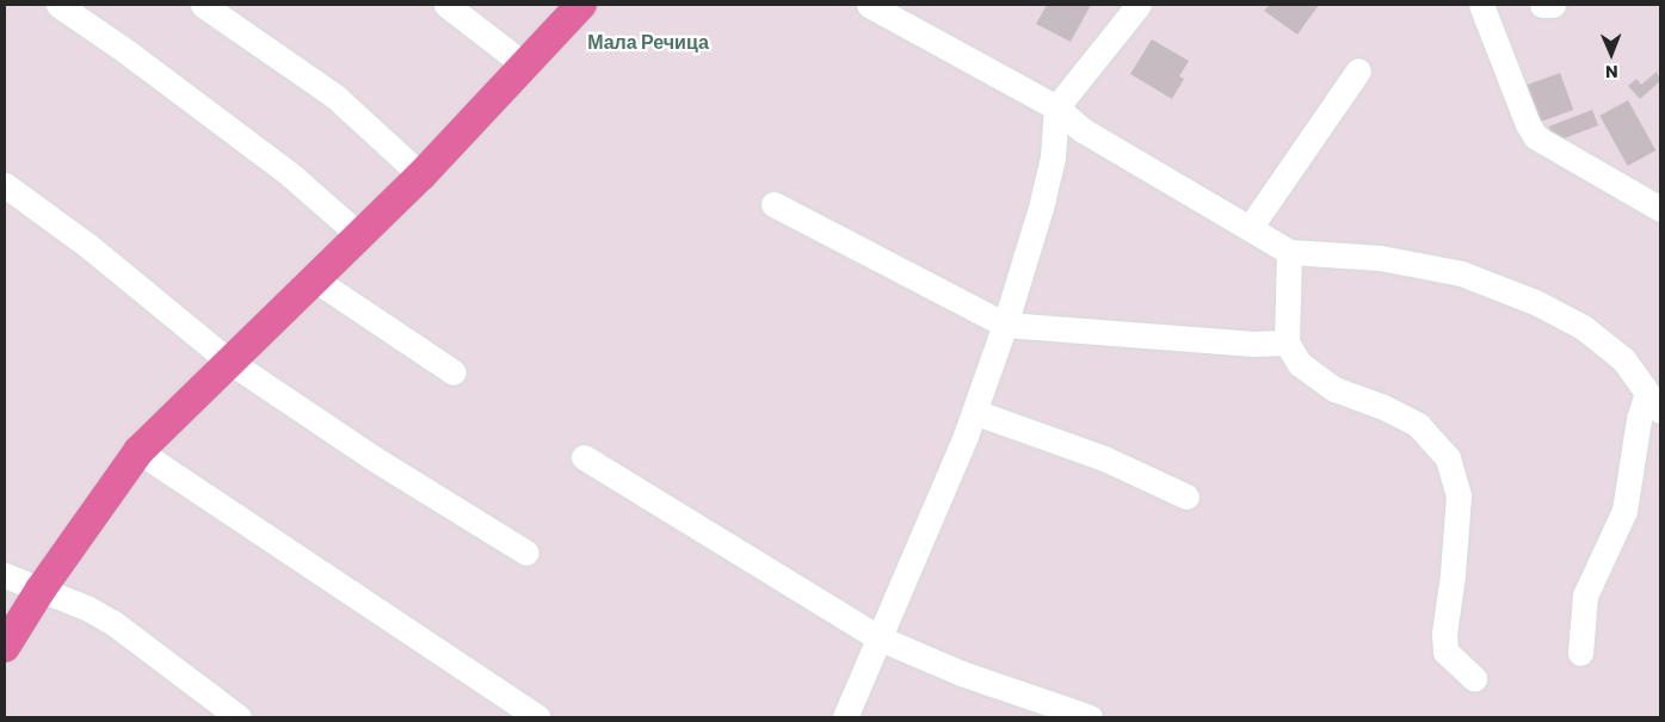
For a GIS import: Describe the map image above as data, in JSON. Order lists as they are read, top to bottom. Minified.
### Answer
{"districts":["Мала Речица"],"north":"bottom"}
